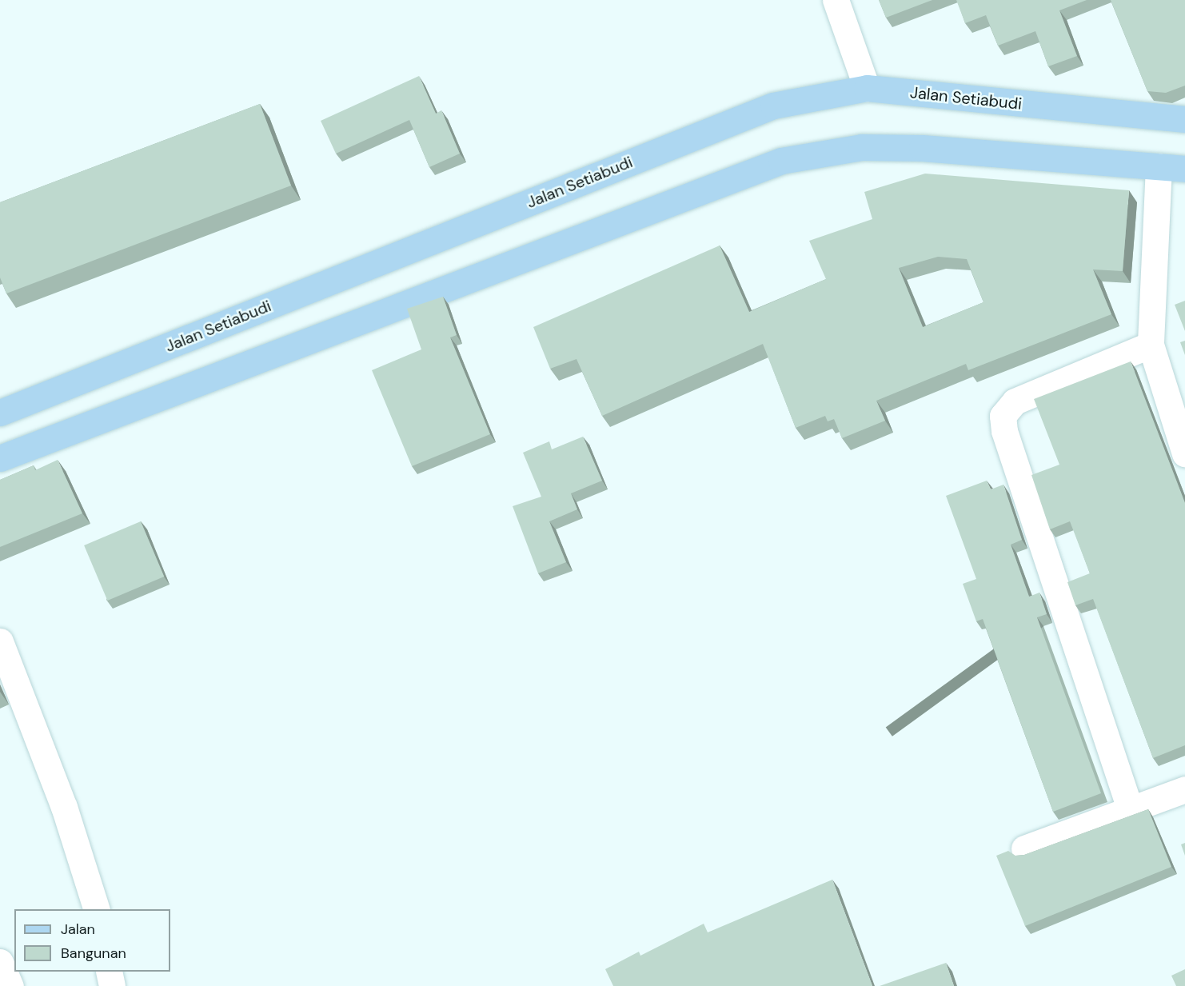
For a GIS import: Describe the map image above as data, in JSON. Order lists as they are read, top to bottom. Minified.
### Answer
{"streets":{"main road":["Jalan Setiabudi"]},"legend":["Jalan","Bangunan"]}
